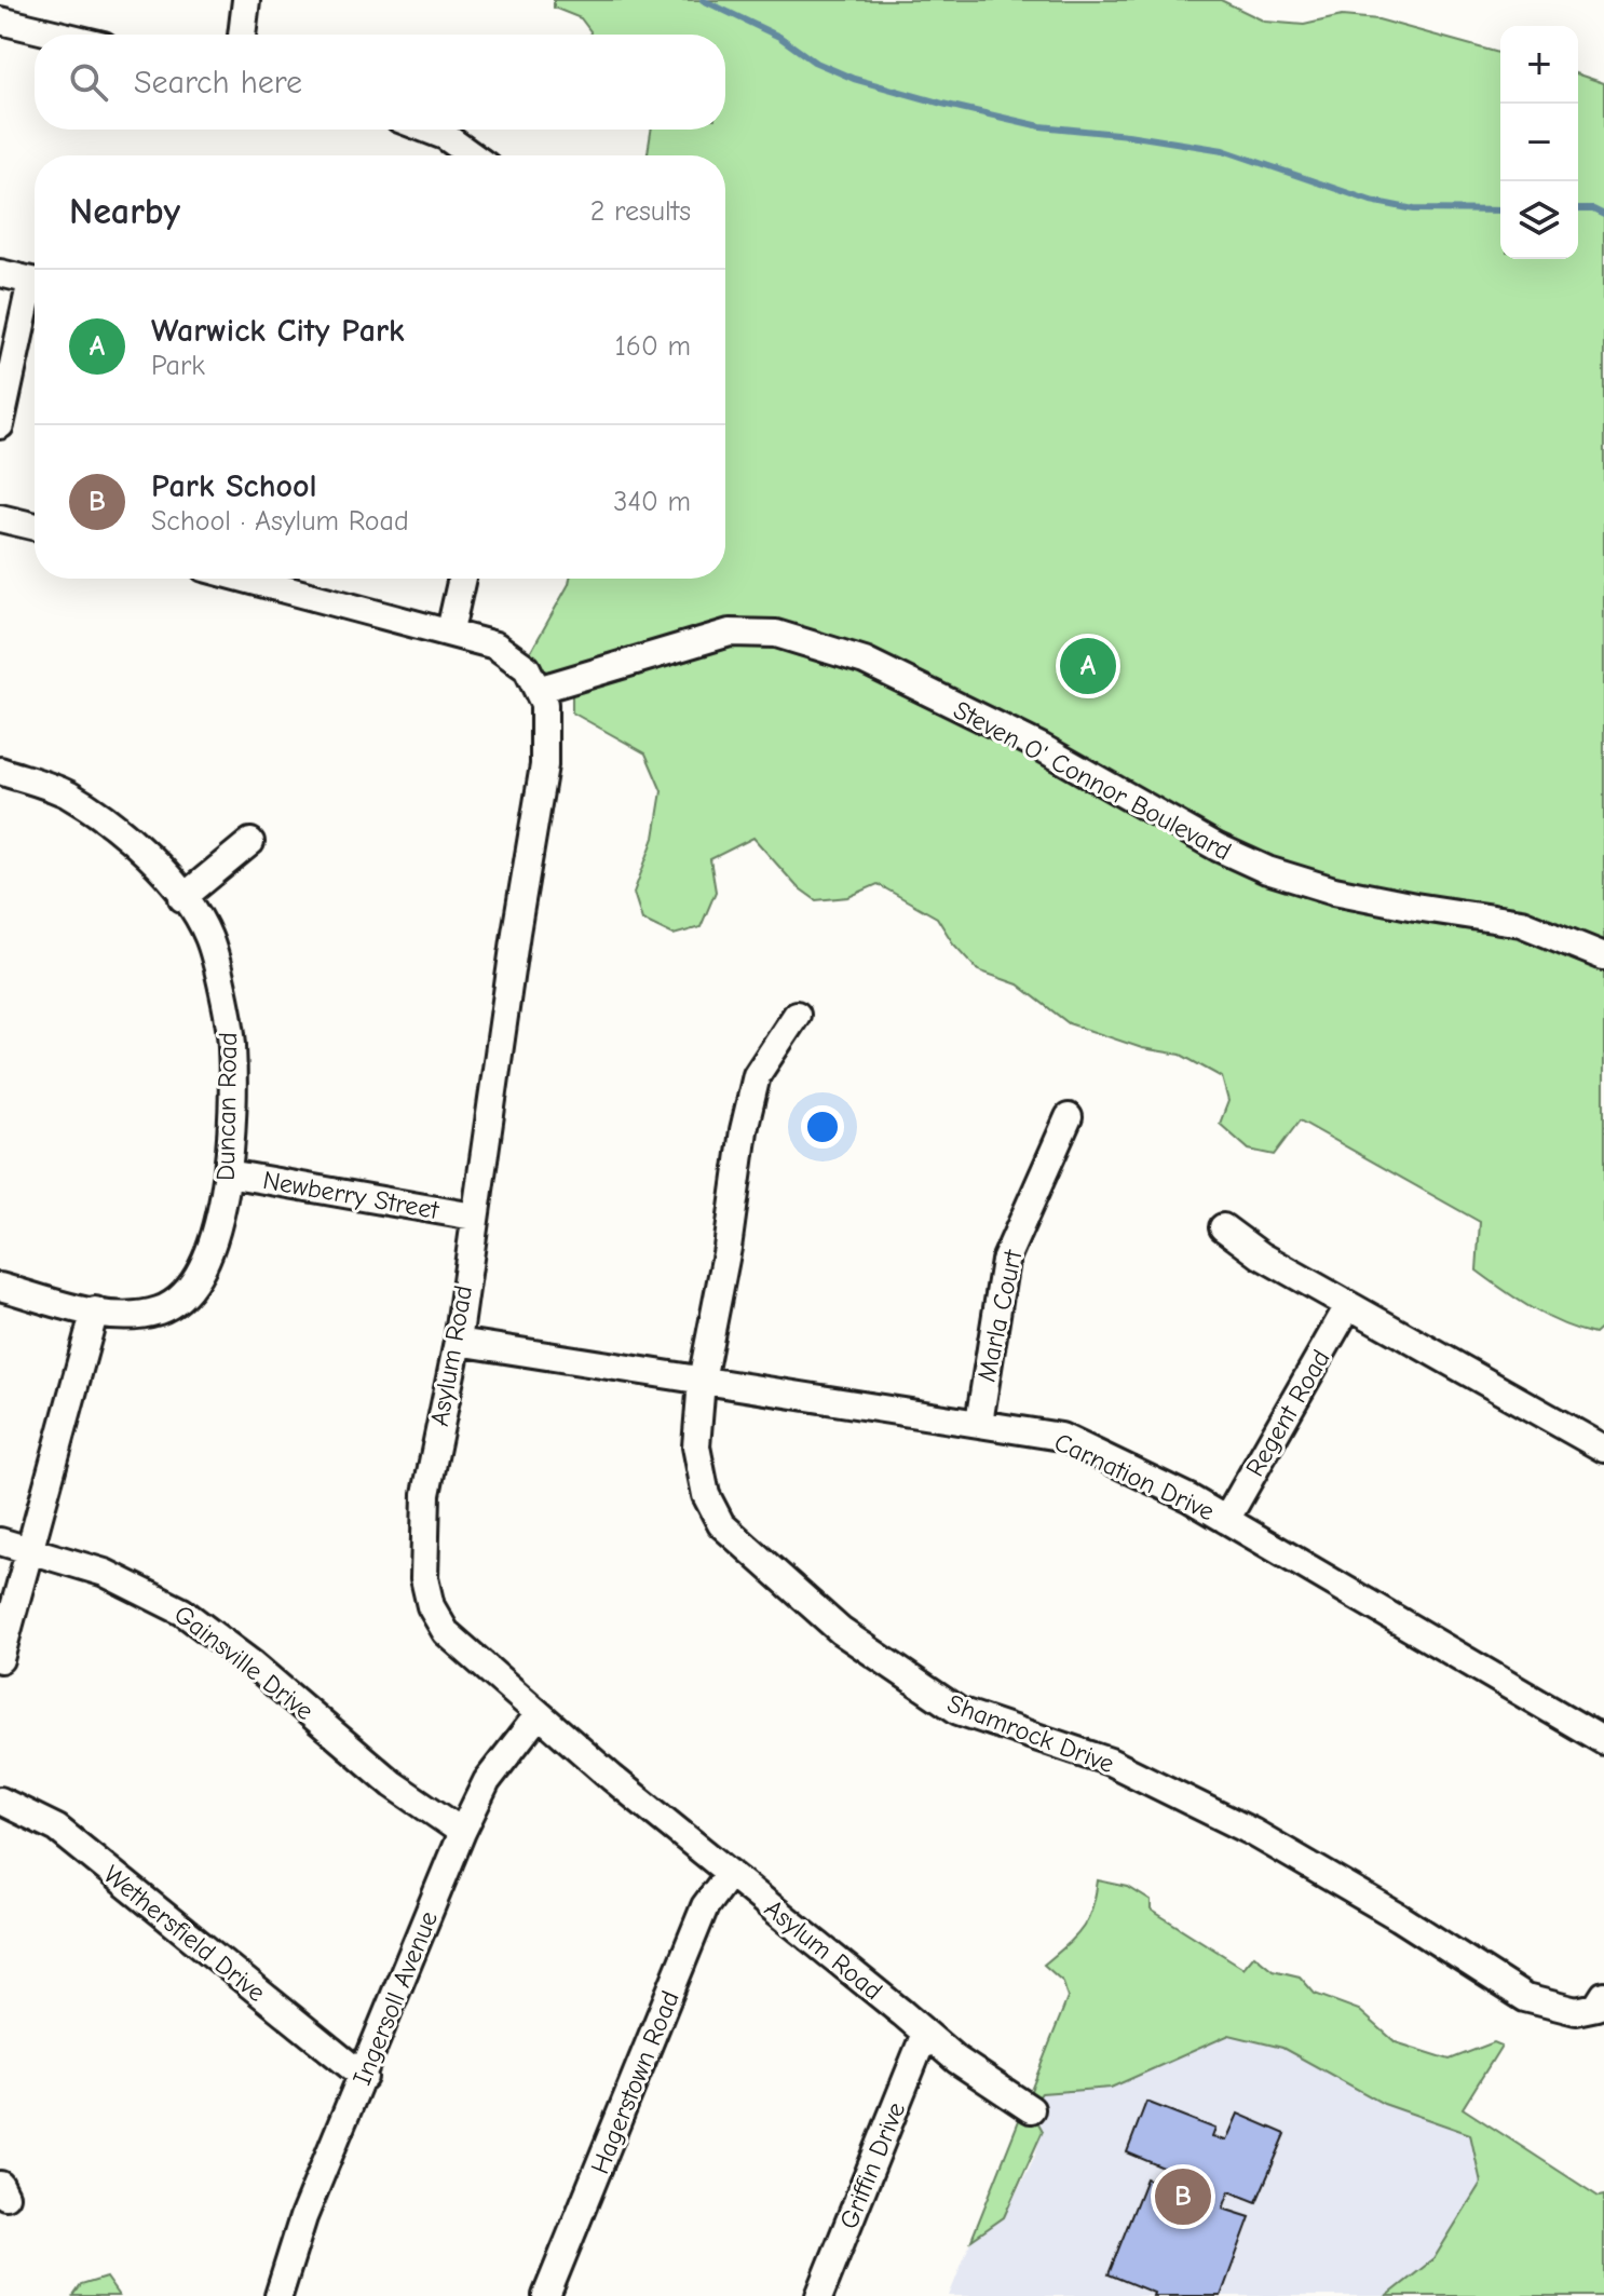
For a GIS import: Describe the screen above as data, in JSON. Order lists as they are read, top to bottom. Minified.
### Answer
{"streets":{"street":["Steven O' Connor Boulevard","Duncan Road","Newberry Street","Marla Court","Asylum Road","Regent Road","Carnation Drive","Gainsville Drive","Shamrock Drive","Wethersfield Drive","Ingersoll Avenue","Hagerstown Road","Griffin Drive"]},"crossings":[["Steven O' Connor Boulevard","Asylum Road"],["Duncan Road","Newberry Street"],["Newberry Street","Asylum Road"],["Marla Court","Carnation Drive"],["Asylum Road","Carnation Drive"],["Asylum Road","Ingersoll Avenue"],["Asylum Road","Hagerstown Road"],["Asylum Road","Griffin Drive"],["Regent Road","Carnation Drive"],["Carnation Drive","Shamrock Drive"],["Gainsville Drive","Ingersoll Avenue"],["Wethersfield Drive","Ingersoll Avenue"]],"page":{"map_buttons":["+","−"],"search":"Search here","heading":["Nearby","2 results"],"list":[{"mark":"A","name":"Warwick City Park","note":"Park","value":"160 m"},{"mark":"B","name":"Park School","note":"School · Asylum Road","value":"340 m"}],"pins":["A","B"]}}
